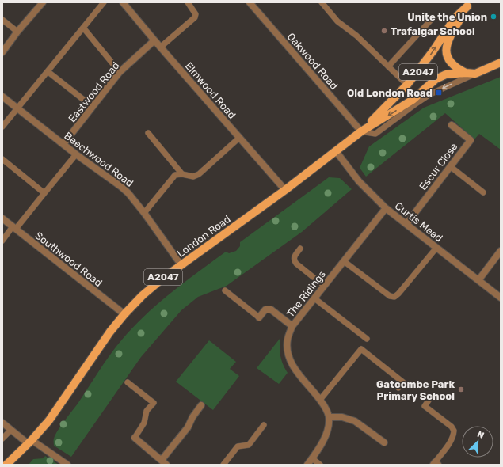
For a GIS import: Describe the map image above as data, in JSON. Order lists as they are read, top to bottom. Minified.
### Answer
{"streets":{"main road":["A2047","London Road"],"street":["Oakwood Road","Elmwood Road","Eastwood Road","Beechwood Road","Escur Close","Curtis Mead","Southwood Road","The Ridings"]},"crossings":[["Oakwood Road","London Road"],["Elmwood Road","Eastwood Road"],["Elmwood Road","London Road"],["Eastwood Road","Beechwood Road"],["Beechwood Road","London Road"],["Escur Close","Curtis Mead"],["Curtis Mead","London Road"],["Curtis Mead","The Ridings"],["London Road","Southwood Road"]],"places":{"other":["Unite the Union","Trafalgar School","Gatcombe Park Primary School"],"transit":["Old London Road"]},"north":"top right"}
